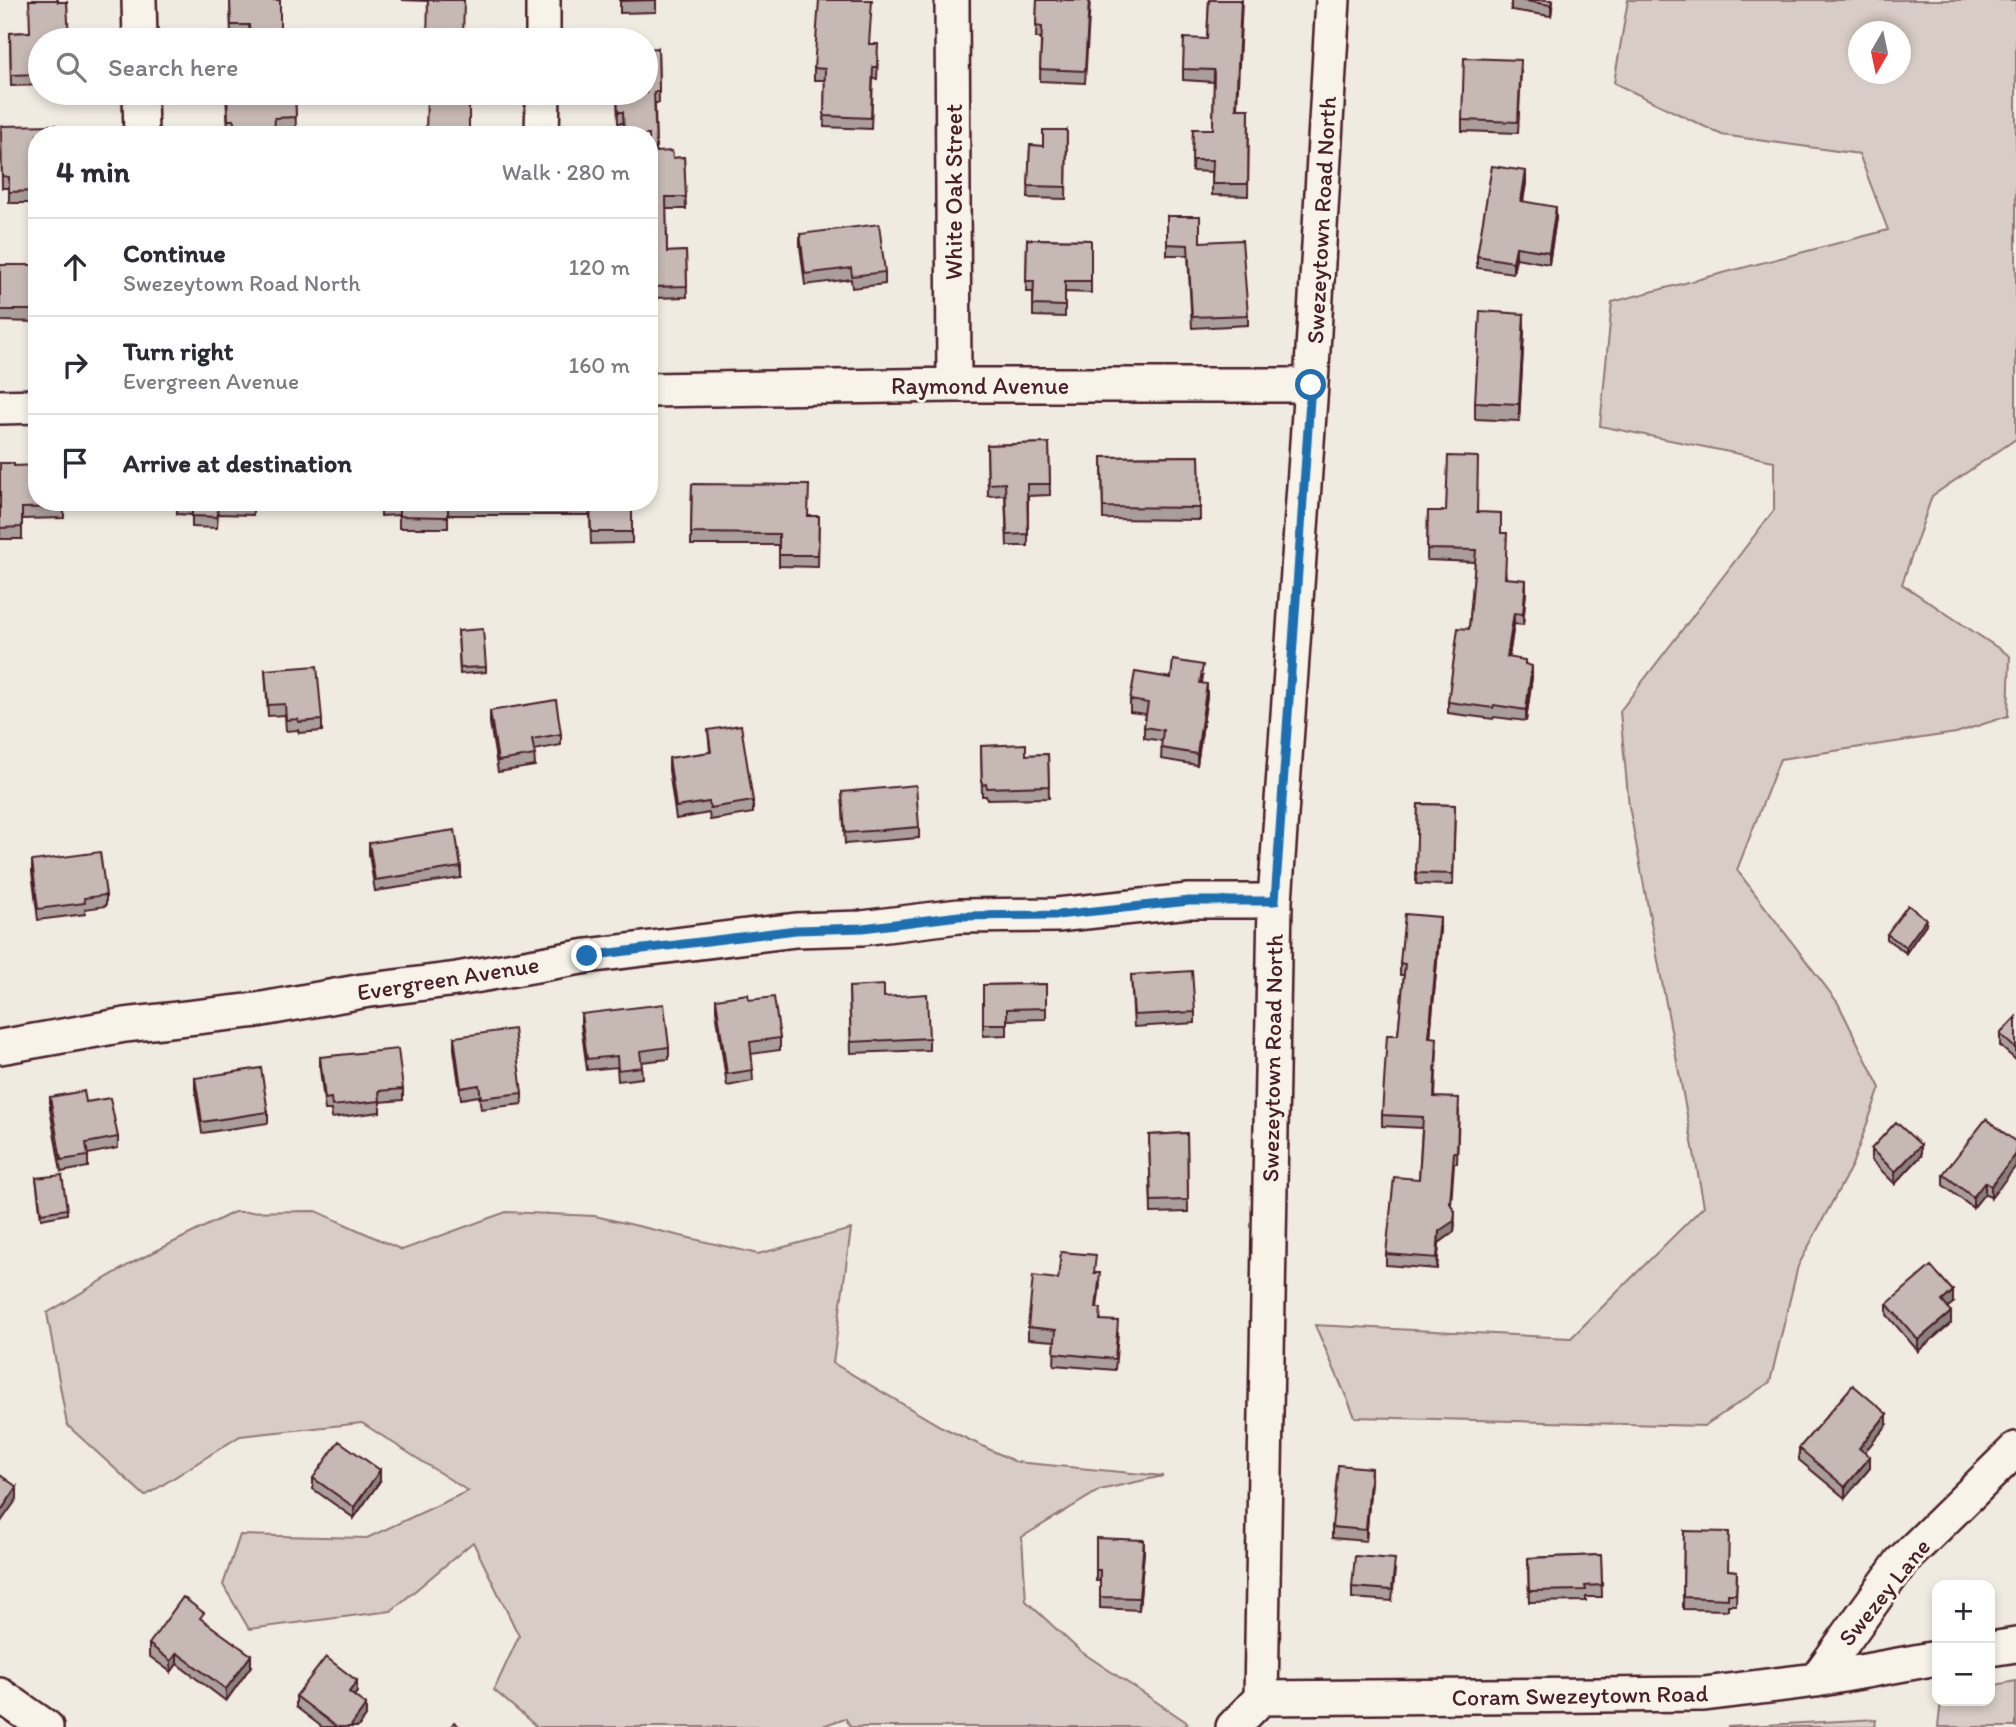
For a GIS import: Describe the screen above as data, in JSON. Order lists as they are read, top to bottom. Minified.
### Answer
{"streets":{"street":["White Oak Street","Swezeytown Road North","Raymond Avenue","Evergreen Avenue","Swezey Lane","Coram Swezeytown Road"]},"crossings":[["White Oak Street","Raymond Avenue"],["Swezeytown Road North","Raymond Avenue"],["Swezeytown Road North","Evergreen Avenue"],["Swezeytown Road North","Coram Swezeytown Road"],["Swezey Lane","Coram Swezeytown Road"]],"north":"bottom","page":{"search":"Search here","heading":["4 min","Walk · 280 m"],"list":[["Continue","Swezeytown Road North","120 m"],["Turn right","Evergreen Avenue","160 m"],"Arrive at destination"],"map_buttons":["+","−"]}}
